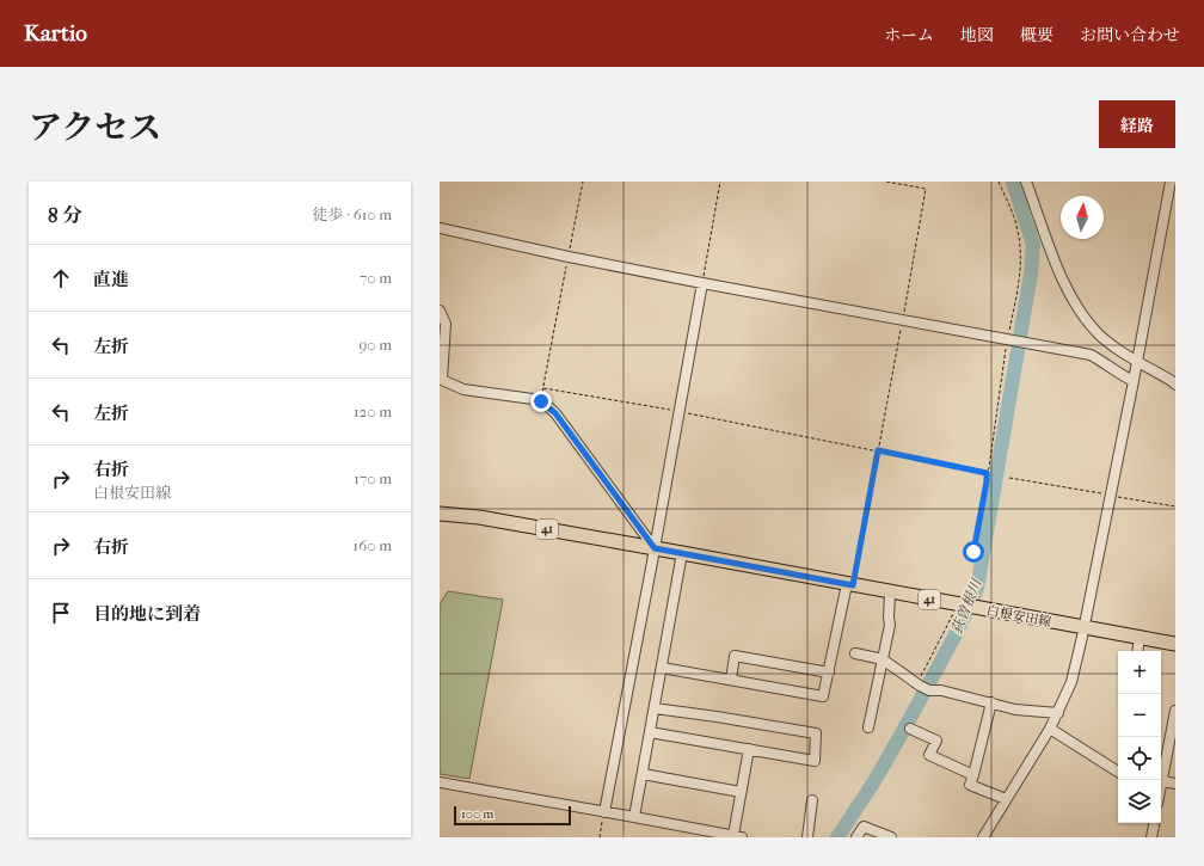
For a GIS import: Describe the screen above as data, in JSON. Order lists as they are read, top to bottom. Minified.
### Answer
{"streets":{"main road":["41","白根安田線"]},"water":["荻曽根川"],"scale_bar":"100 m","north":"top","page":{"header":"Kartio","nav":["ホーム","地図","概要","お問い合わせ"],"title":"アクセス","buttons":"経路","heading":["8 分","徒歩 · 610 m"],"list":[["直進","70 m"],["左折","90 m"],["左折","120 m"],["右折","白根安田線","170 m"],["右折","160 m"],"目的地に到着"],"map_buttons":["+","−"],"scale":"100 m"}}
